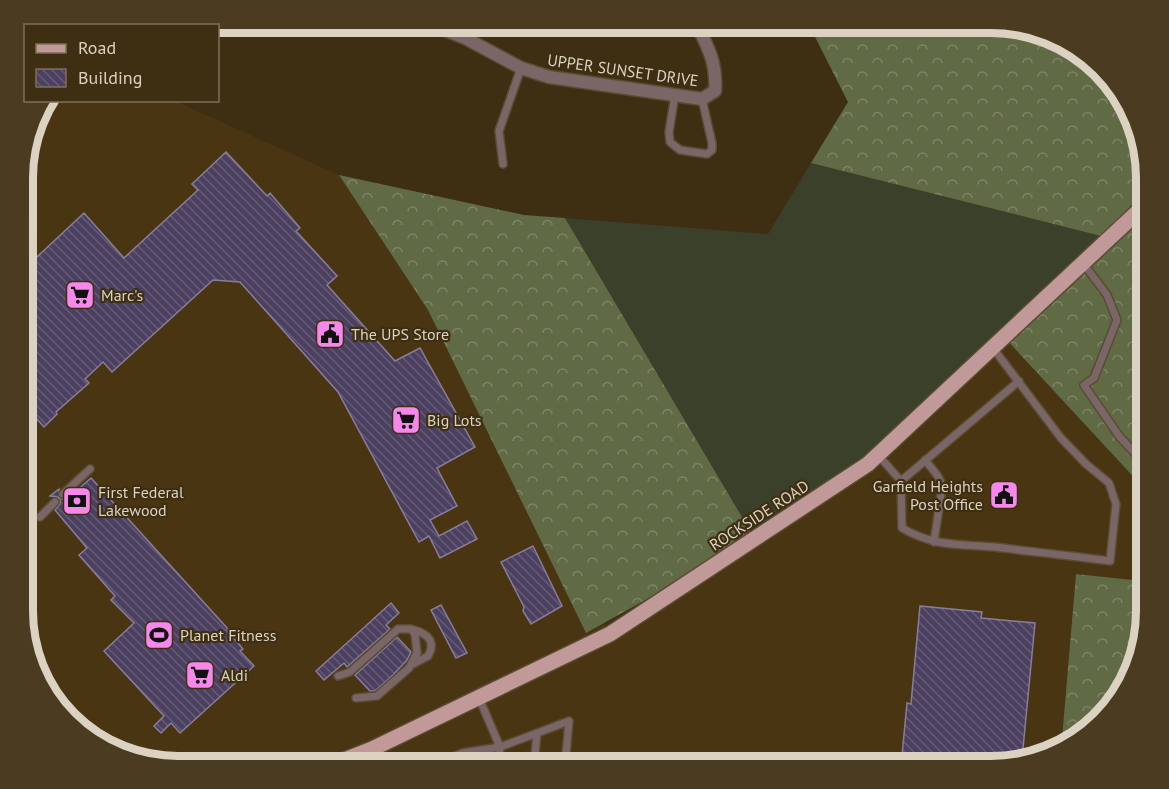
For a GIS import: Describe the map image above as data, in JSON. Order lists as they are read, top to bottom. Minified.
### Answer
{"streets":{"main road":["ROCKSIDE ROAD"],"street":["UPPER SUNSET DRIVE"]},"places":{"supermarket":["Marc's","Big Lots","Aldi"],"public building":["The UPS Store","Garfield Heights Post Office"],"bank":["First Federal Lakewood"],"sports":["Planet Fitness"]},"legend":["Road","Building"]}
